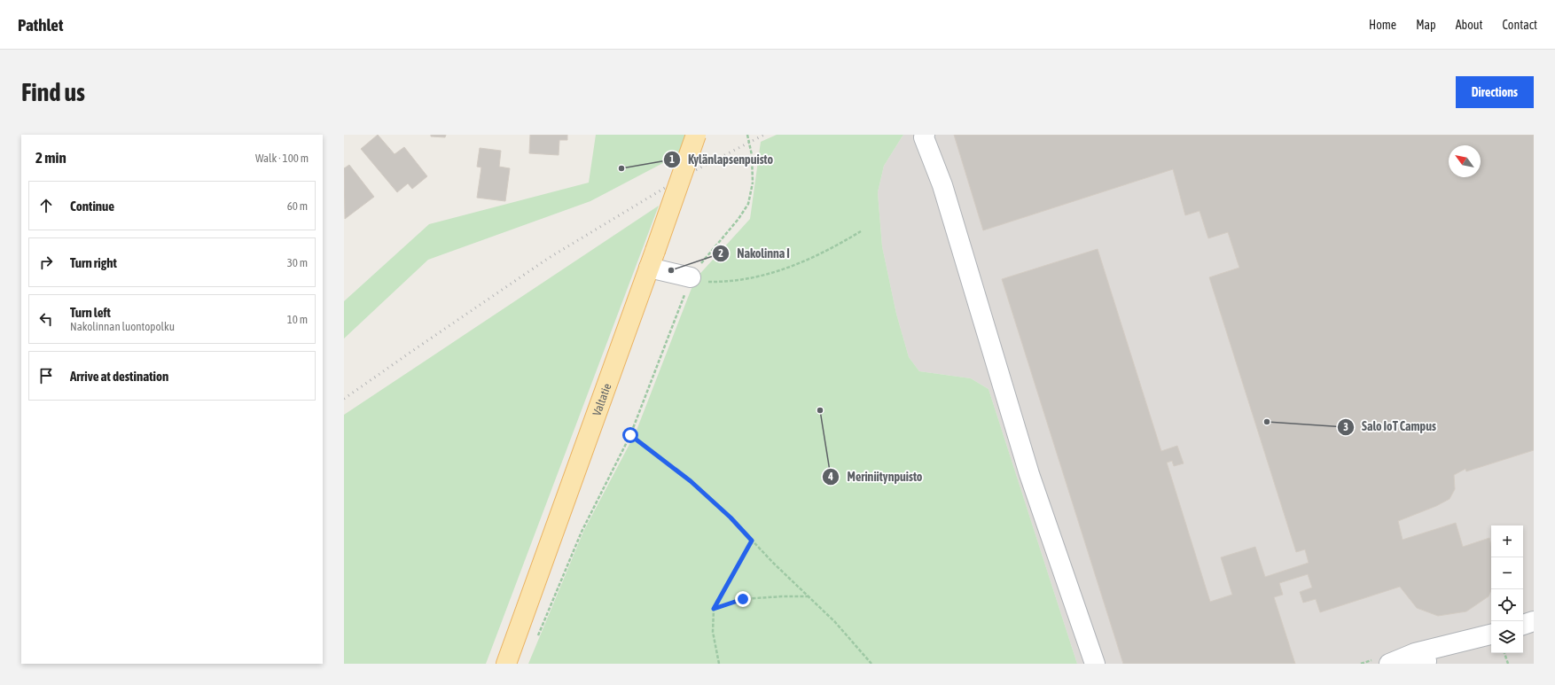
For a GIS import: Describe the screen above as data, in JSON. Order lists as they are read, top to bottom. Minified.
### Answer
{"streets":{"main road":["Valtatie"]},"places":["Kylänlapsenpuisto","Nakolinna I","Meriniitynpuisto","Salo IoT Campus"],"north":"top left","page":{"header":"Pathlet","nav":["Home","Map","About","Contact"],"buttons":"Directions","title":"Find us","heading":["2 min","Walk · 100 m"],"list":[["Continue","60 m"],["Turn right","30 m"],["Turn left","Nakolinnan luontopolku","10 m"],"Arrive at destination"],"map_buttons":["+","−"]}}
